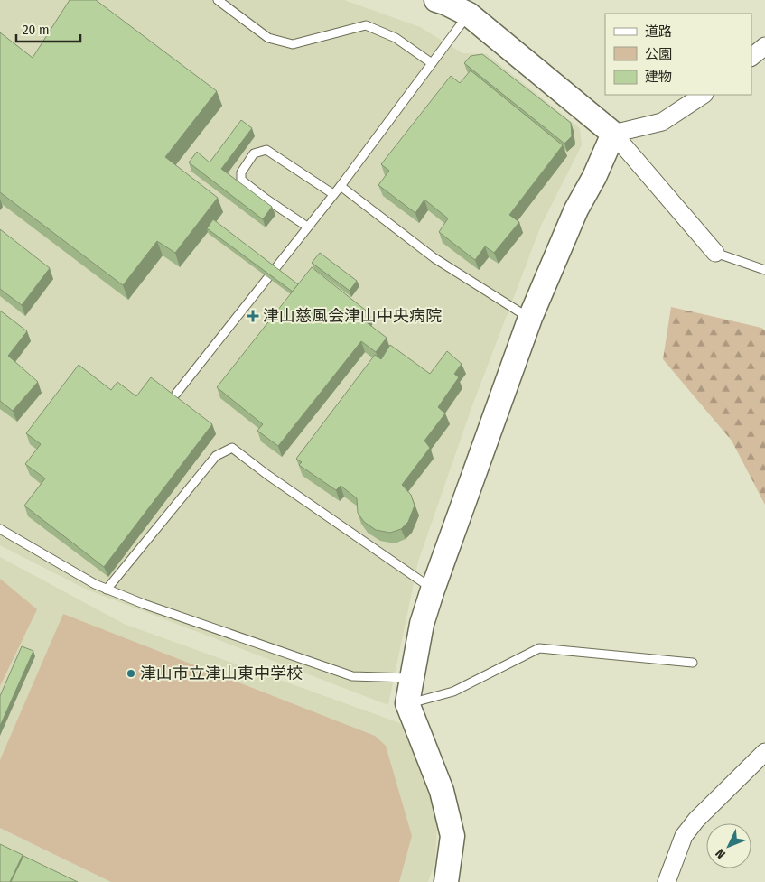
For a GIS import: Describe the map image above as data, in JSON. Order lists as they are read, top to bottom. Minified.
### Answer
{"places":{"health":["津山慈風会津山中央病院"],"other":["津山市立津山東中学校"]},"legend":["道路","公園","建物"],"scale_bar":"20 m","north":"bottom left"}
